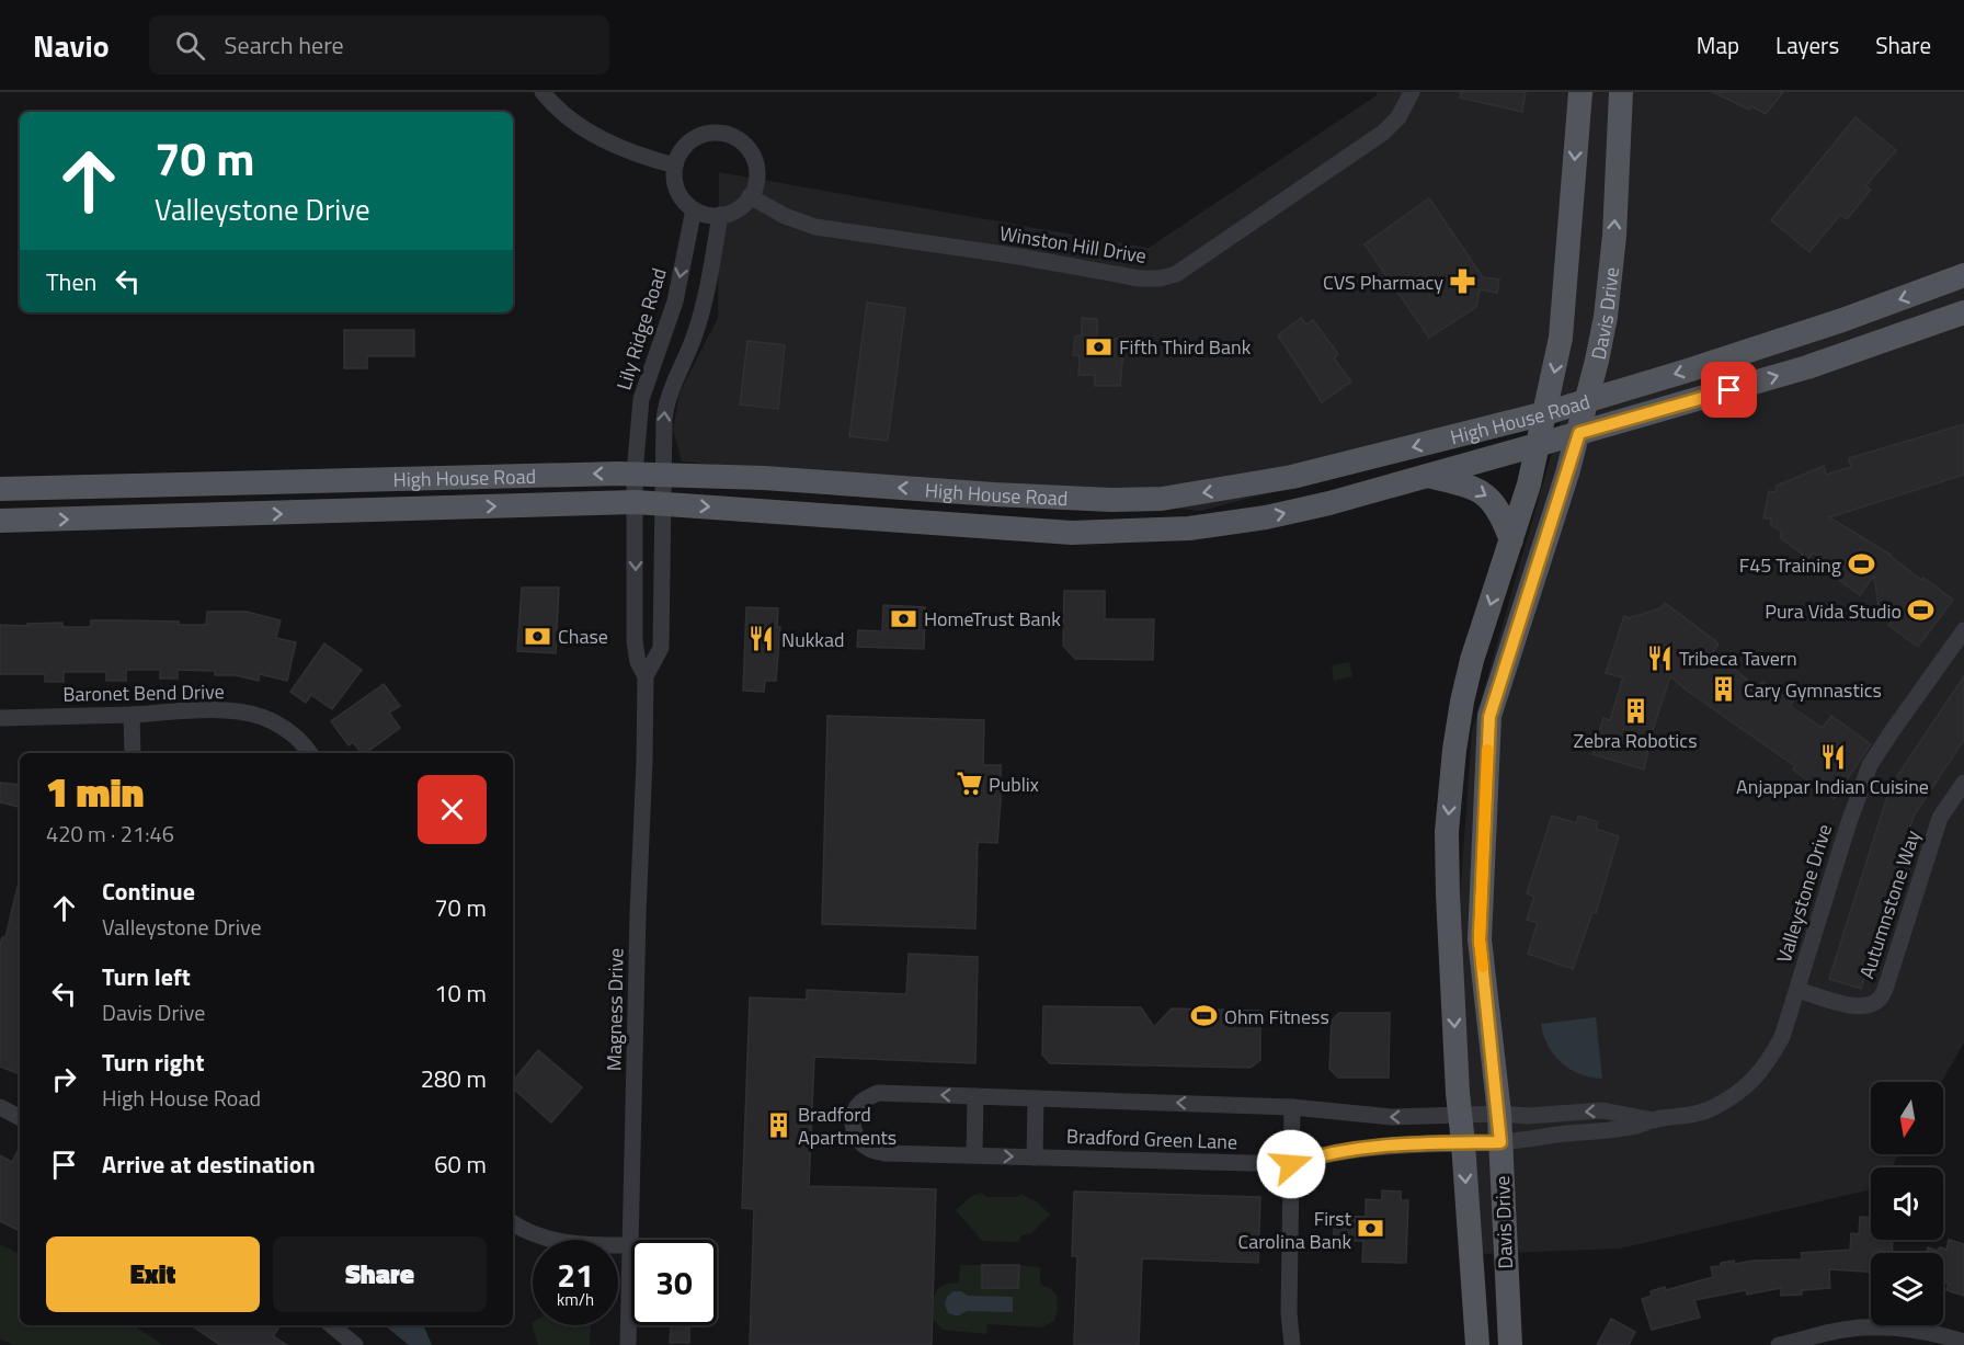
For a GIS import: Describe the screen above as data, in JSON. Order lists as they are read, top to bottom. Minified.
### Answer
{"streets":{"main road":["Davis Drive","High House Road"],"street":["Winston Hill Drive","Lily Ridge Road","Baronet Bend Drive","Valleystone Drive","Autumnstone Way","Magness Drive","Bradford Green Lane"]},"crossings":[["Winston Hill Drive","Lily Ridge Road"],["Davis Drive","High House Road"],["Davis Drive","Valleystone Drive"],["Davis Drive","Bradford Green Lane"],["Lily Ridge Road","High House Road"],["Lily Ridge Road","Magness Drive"],["High House Road","Magness Drive"],["Valleystone Drive","Autumnstone Way"],["Valleystone Drive","Bradford Green Lane"]],"places":{"pharmacy":["CVS Pharmacy"],"bank":["Fifth Third Bank","HomeTrust Bank","Chase","First Carolina Bank"],"sports":["F45 Training","Pura Vida Studio","Ohm Fitness"],"restaurant":["Nukkad","Tribeca Tavern","Anjappar Indian Cuisine"],"building":["Cary Gymnastics","Zebra Robotics","Bradford Apartments"],"supermarket":["Publix"]},"north":"bottom","page":{"header":"Navio","search":"Search here","nav":["Map","Layers","Share"],"turn":["70 m","Valleystone Drive"],"then":"Then","heading":["1 min","420 m · 21:46"],"list":[{"name":"Continue","note":"Valleystone Drive","value":"70 m"},{"name":"Turn left","note":"Davis Drive","value":"10 m"},{"name":"Turn right","note":"High House Road","value":"280 m"},{"name":"Arrive at destination","value":"60 m"}],"buttons":["Exit","Share"],"speed":"21 km/h","limit":"30"}}
